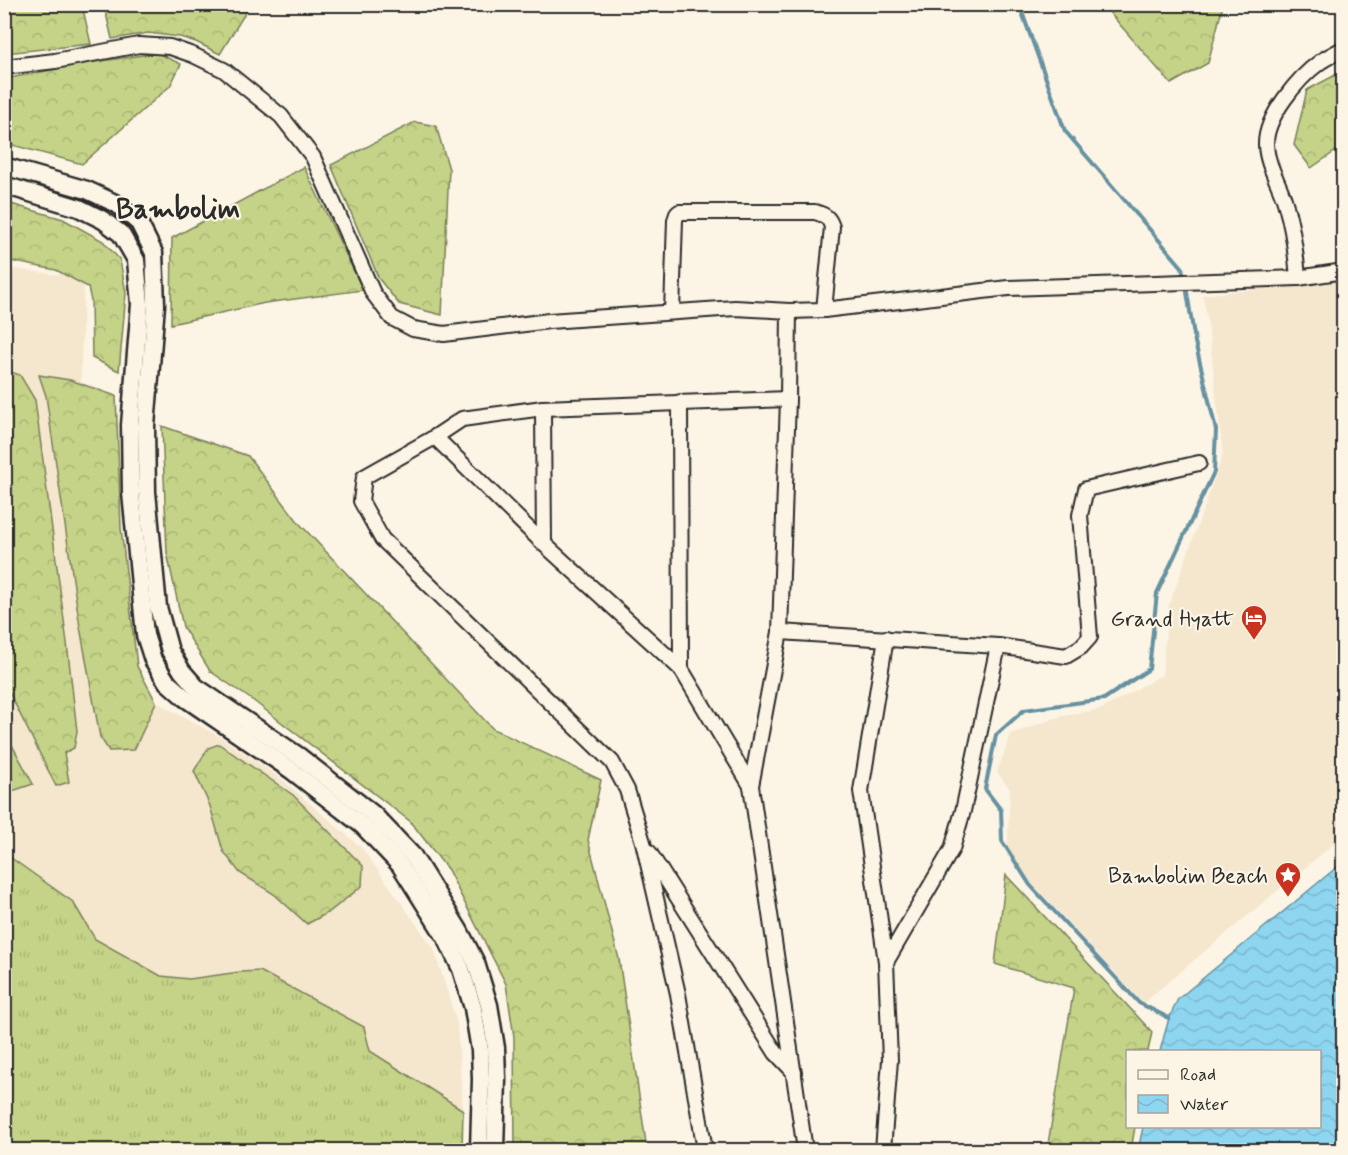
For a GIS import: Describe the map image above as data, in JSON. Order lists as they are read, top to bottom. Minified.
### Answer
{"districts":["Bambolim"],"places":{"hotel":["Grand Hyatt"],"place":["Bambolim Beach"]},"legend":["Road","Water"]}
